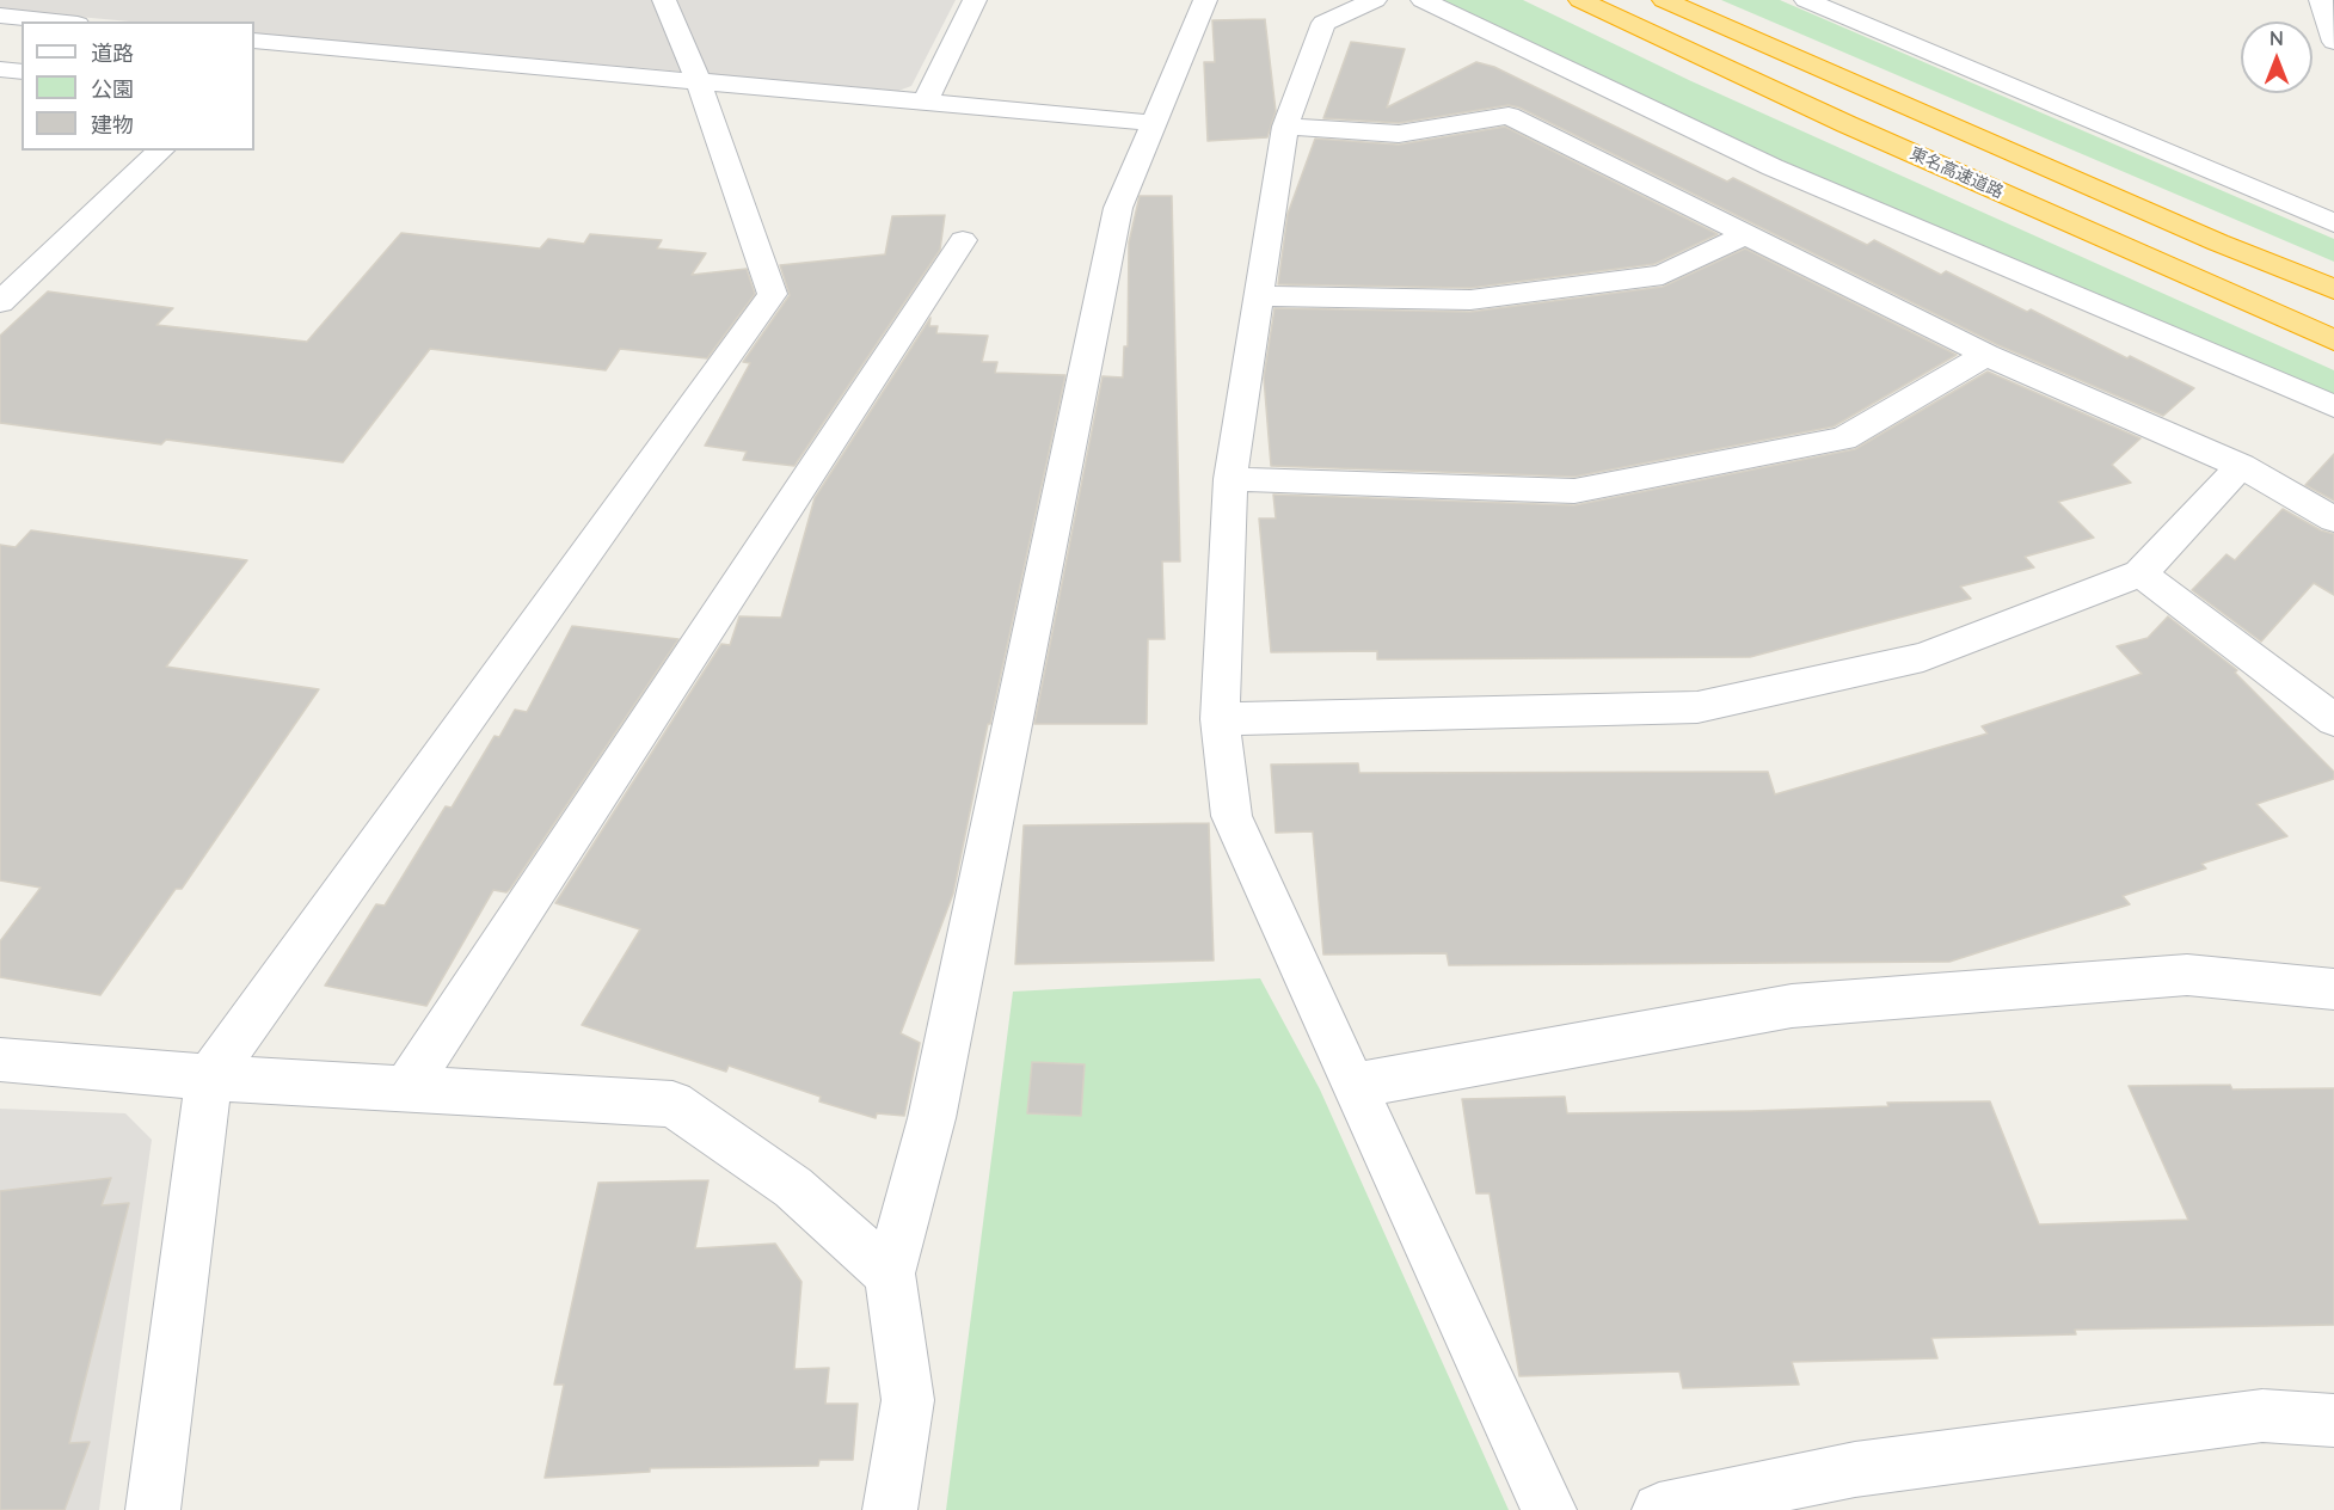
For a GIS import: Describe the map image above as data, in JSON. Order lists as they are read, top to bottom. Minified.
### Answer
{"streets":{"highway":["東名高速道路"]},"legend":["道路","公園","建物"],"north":"top"}
